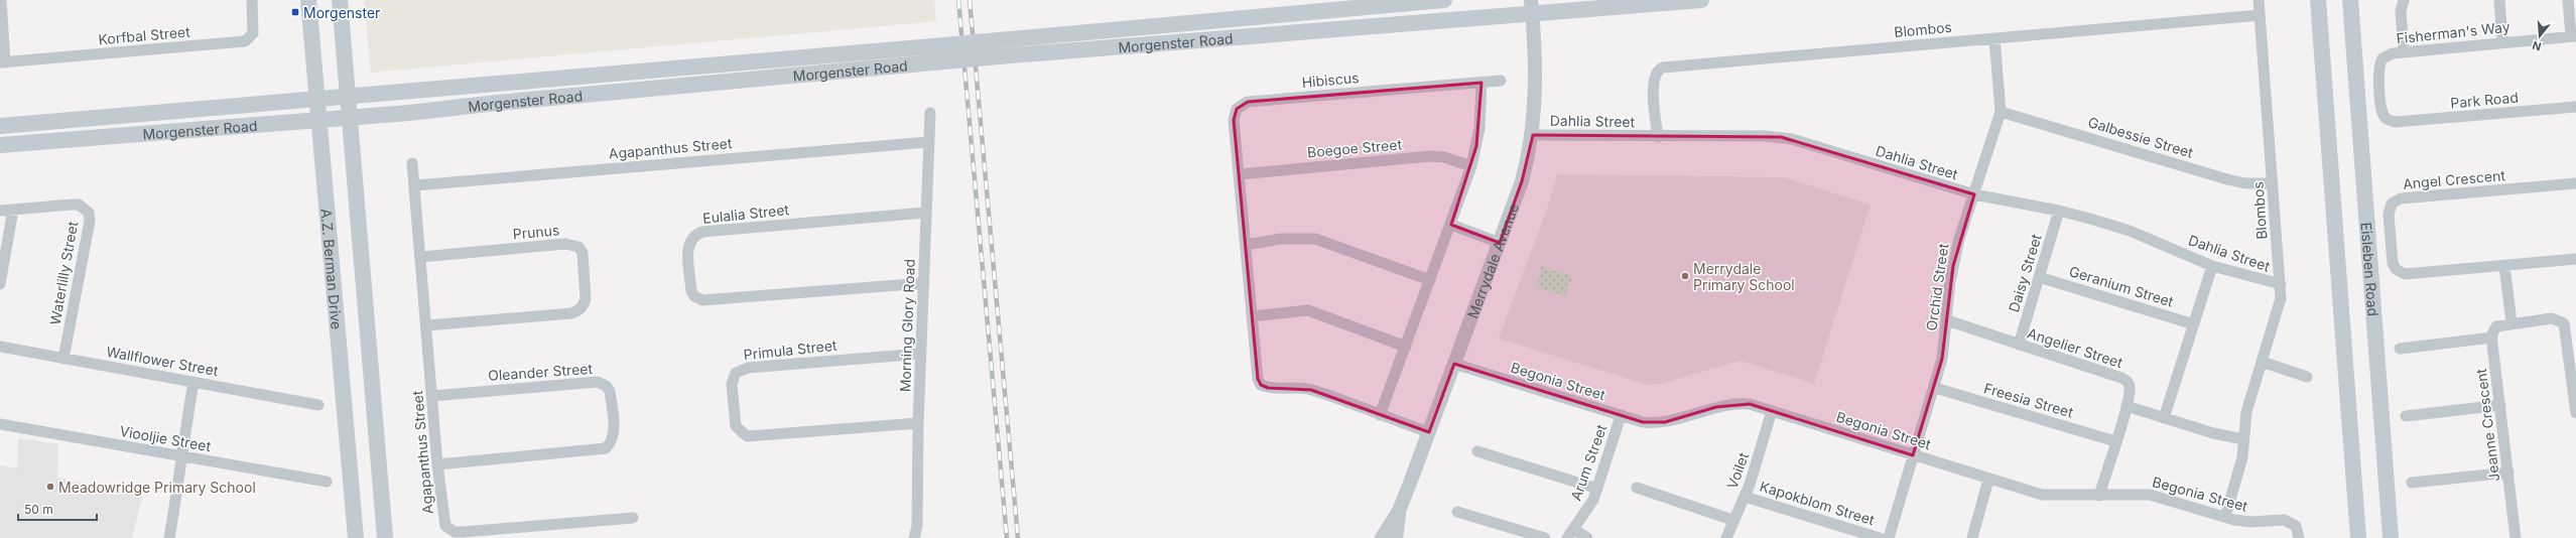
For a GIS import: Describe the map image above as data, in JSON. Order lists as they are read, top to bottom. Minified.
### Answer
{"streets":{"main road":["Morgenster Road","A.Z. Berman Drive","Eisleben Road"],"street":["Blombos","Fisherman's Way","Korfbal Street","Hibiscus","Park Road","Dahlia Street","Galbessie Street","Agapanthus Street","Boegoe Street","Angel Crescent","Eulalia Street","Prunus","Merrydale Avenue","Waterlilly Street","Daisy Street","Geranium Street","Orchid Street","Morning Glory Road","Angelier Street","Primula Street","Wallflower Street","Oleander Street","Begonia Street","Freesia Street","Jeanne Crescent","Viooljie Street","Arum Street","Voilet","Kapokblom Street"]},"crossings":[["Blombos","Dahlia Street"],["Blombos","Galbessie Street"],["Blombos","Orchid Street"],["Blombos","Begonia Street"],["Fisherman's Way","Park Road"],["Morgenster Road","Merrydale Avenue"],["Morgenster Road","A.Z. Berman Drive"],["Hibiscus","Boegoe Street"],["Hibiscus","Merrydale Avenue"],["Dahlia Street","Merrydale Avenue"],["Dahlia Street","Daisy Street"],["Dahlia Street","Orchid Street"],["Galbessie Street","Orchid Street"],["Agapanthus Street","Prunus"],["Agapanthus Street","Morning Glory Road"],["Agapanthus Street","Oleander Street"],["Eulalia Street","Morning Glory Road"],["Merrydale Avenue","Begonia Street"],["Waterlilly Street","Wallflower Street"],["Daisy Street","Geranium Street"],["Daisy Street","Angelier Street"],["Orchid Street","Angelier Street"],["Orchid Street","Begonia Street"],["Orchid Street","Freesia Street"],["Morning Glory Road","Primula Street"],["Angelier Street","Begonia Street"],["Angelier Street","Freesia Street"],["Begonia Street","Arum Street"],["Begonia Street","Voilet"],["Voilet","Kapokblom Street"]],"places":{"transit":["Morgenster"],"other":["Merrydale Primary School","Meadowridge Primary School"]},"scale_bar":"50 m","north":"bottom"}
